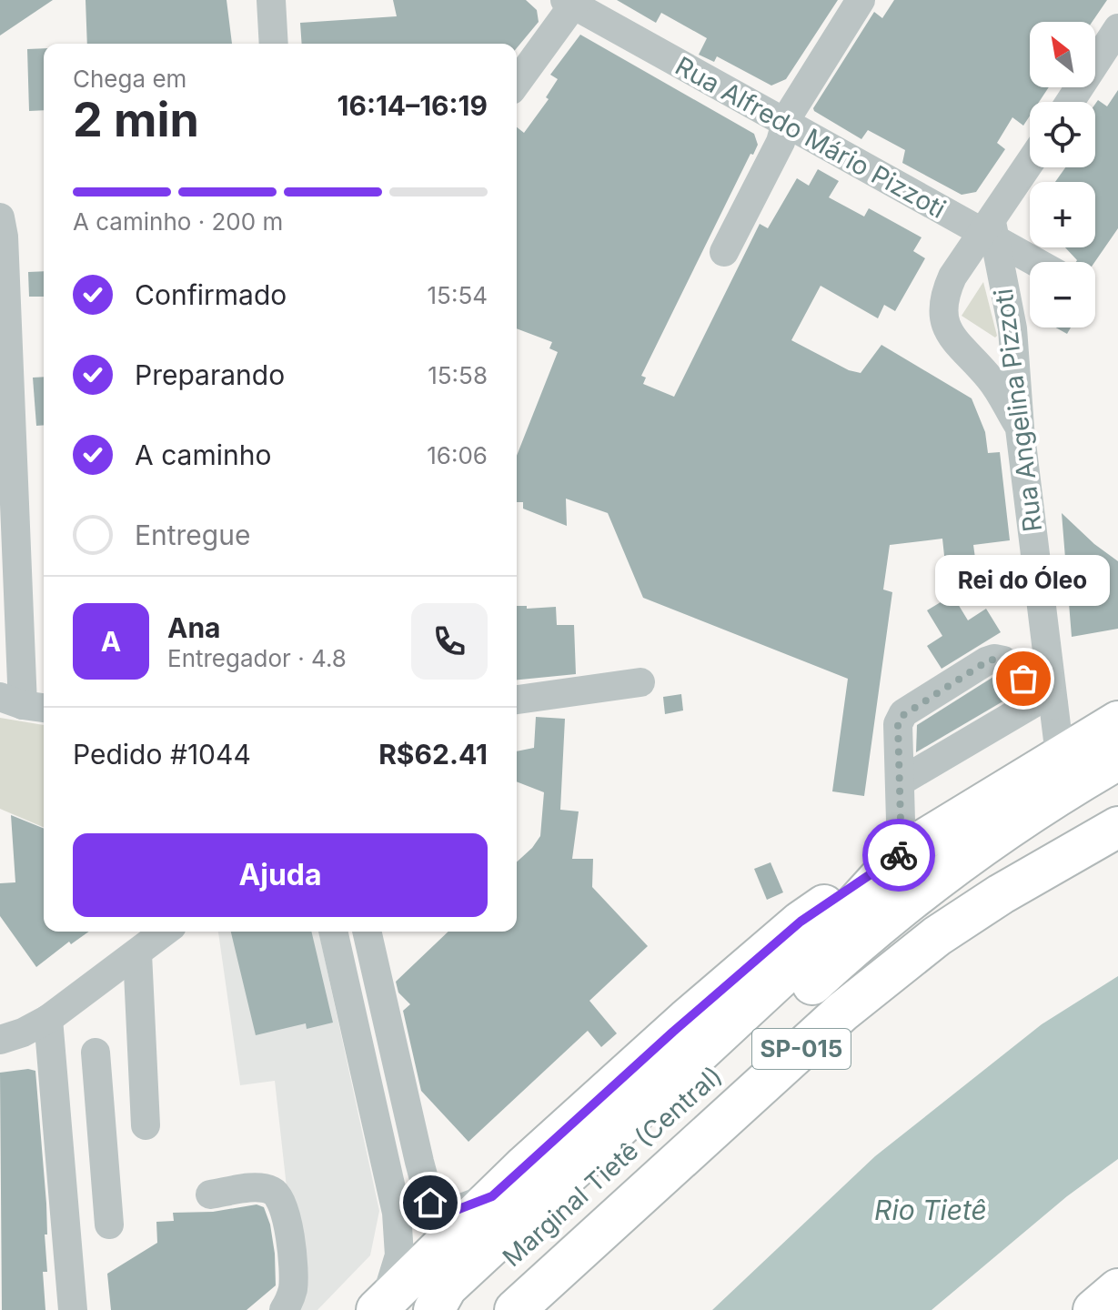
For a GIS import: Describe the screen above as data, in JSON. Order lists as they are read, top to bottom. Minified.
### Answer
{"streets":{"highway":["SP-015","Marginal Tietê (Central)"],"street":["Rua Alfredo Mário Pizzoti","Rua Angelina Pizzoti"]},"crossings":[["Rua Alfredo Mário Pizzoti","Rua Angelina Pizzoti"]],"water":["Rio Tietê"],"places":["Rei do Óleo"],"north":"top left","page":{"map_buttons":["+","−"],"heading":["2 min","Chega em","16:14–16:19"],"panel":["Ana","Entregador · 4.8","Pedido #1044","R$62.41"],"bar":"A caminho · 200 m","list":[["Confirmado","15:54"],["Preparando","15:58"],["A caminho","16:06"],"Entregue"],"bubble":"Rei do Óleo","round":"A","buttons":"Ajuda"}}
